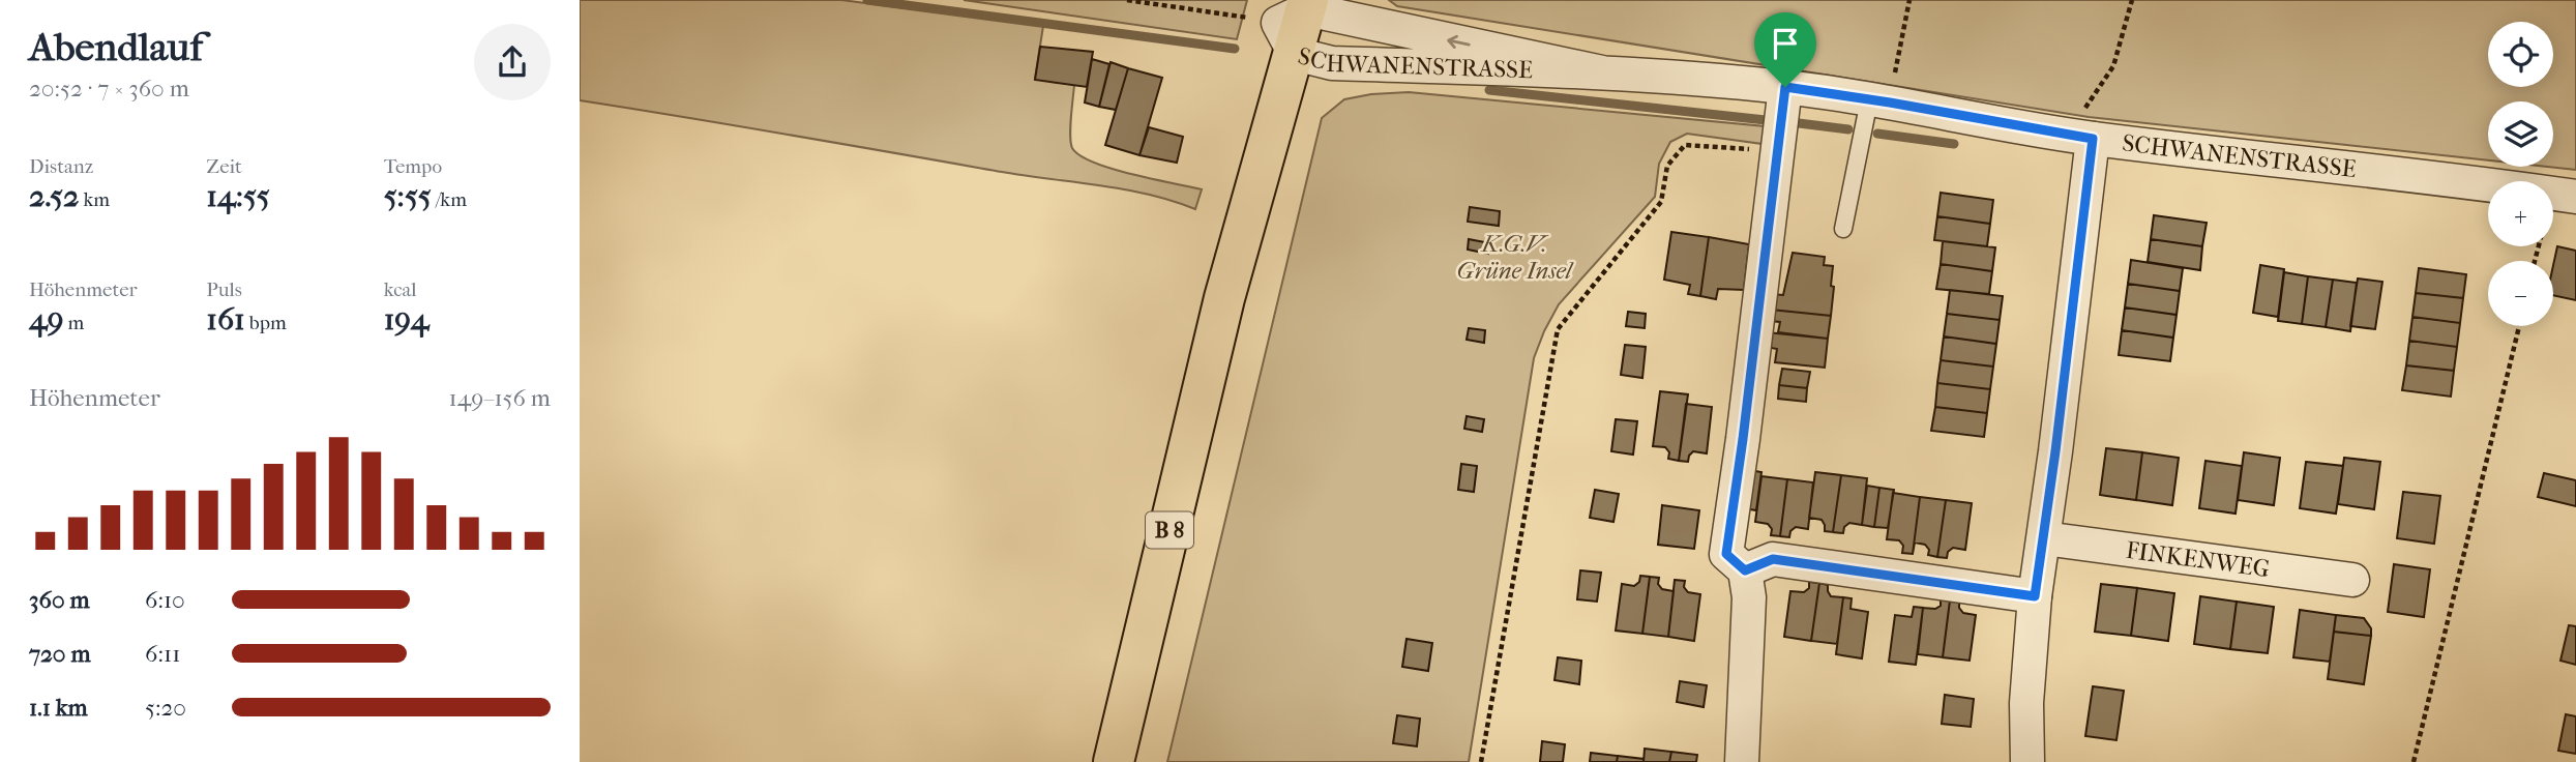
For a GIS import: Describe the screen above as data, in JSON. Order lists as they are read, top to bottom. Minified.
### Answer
{"streets":{"main road":["B 8"],"street":["SCHWANENSTRASSE","FINKENWEG"]},"crossings":[["SCHWANENSTRASSE","B 8"]],"parks":["K.G.V. Grüne Insel"],"page":{"heading":["Abendlauf","20:52 · 7 × 360 m"],"map_buttons":["+","−"],"stats":[["Distanz","2.52 km"],["Zeit","14:55"],["Tempo","5:55 /km"],["Höhenmeter","49 m"],["Puls","161 bpm"],["kcal","194"]],"chart":["Höhenmeter","149–156 m"],"list":[{"name":"360 m","note":"6:10"},{"name":"720 m","note":"6:11"},{"name":"1.1 km","note":"5:20"}]}}
